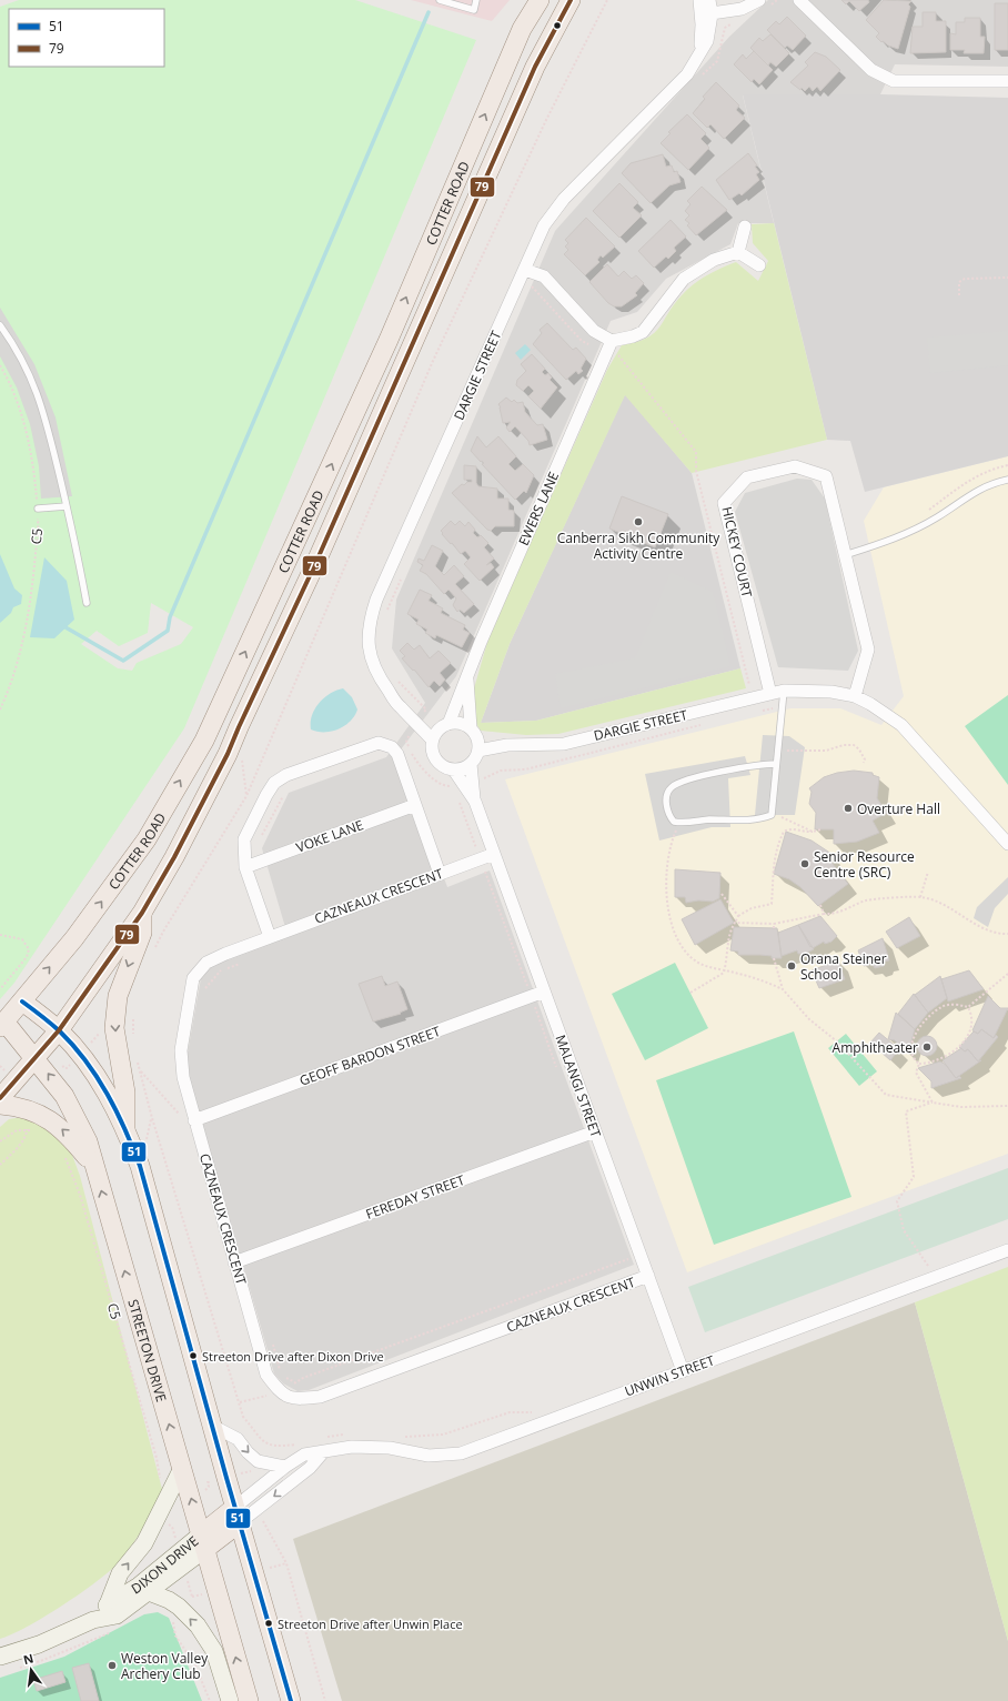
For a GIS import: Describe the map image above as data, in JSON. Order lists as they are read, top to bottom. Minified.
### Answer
{"streets":{"main road":["COTTER ROAD","STREETON DRIVE","DIXON DRIVE"],"street":["DARGIE STREET","EWERS LANE","HICKEY COURT","VOKE LANE","CAZNEAUX CRESCENT","GEOFF BARDON STREET","MALANGI STREET","FEREDAY STREET","UNWIN STREET"],"path":["C5"]},"crossings":[["COTTER ROAD","STREETON DRIVE"],["DARGIE STREET","EWERS LANE"],["DARGIE STREET","HICKEY COURT"],["DARGIE STREET","MALANGI STREET"],["EWERS LANE","MALANGI STREET"],["CAZNEAUX CRESCENT","GEOFF BARDON STREET"],["CAZNEAUX CRESCENT","MALANGI STREET"],["CAZNEAUX CRESCENT","FEREDAY STREET"],["GEOFF BARDON STREET","MALANGI STREET"],["MALANGI STREET","FEREDAY STREET"],["MALANGI STREET","UNWIN STREET"],["STREETON DRIVE","DIXON DRIVE"],["UNWIN STREET","DIXON DRIVE"]],"places":["Canberra Sikh Community Activity Centre","Overture Hall","Senior Resource Centre (SRC)","Orana Steiner School","Amphitheater","Streeton Drive after Dixon Drive","Streeton Drive after Unwin Place","Weston Valley Archery Club"],"lines":["transit line 79","transit line 51"],"legend":["51","79"],"north":"top"}
